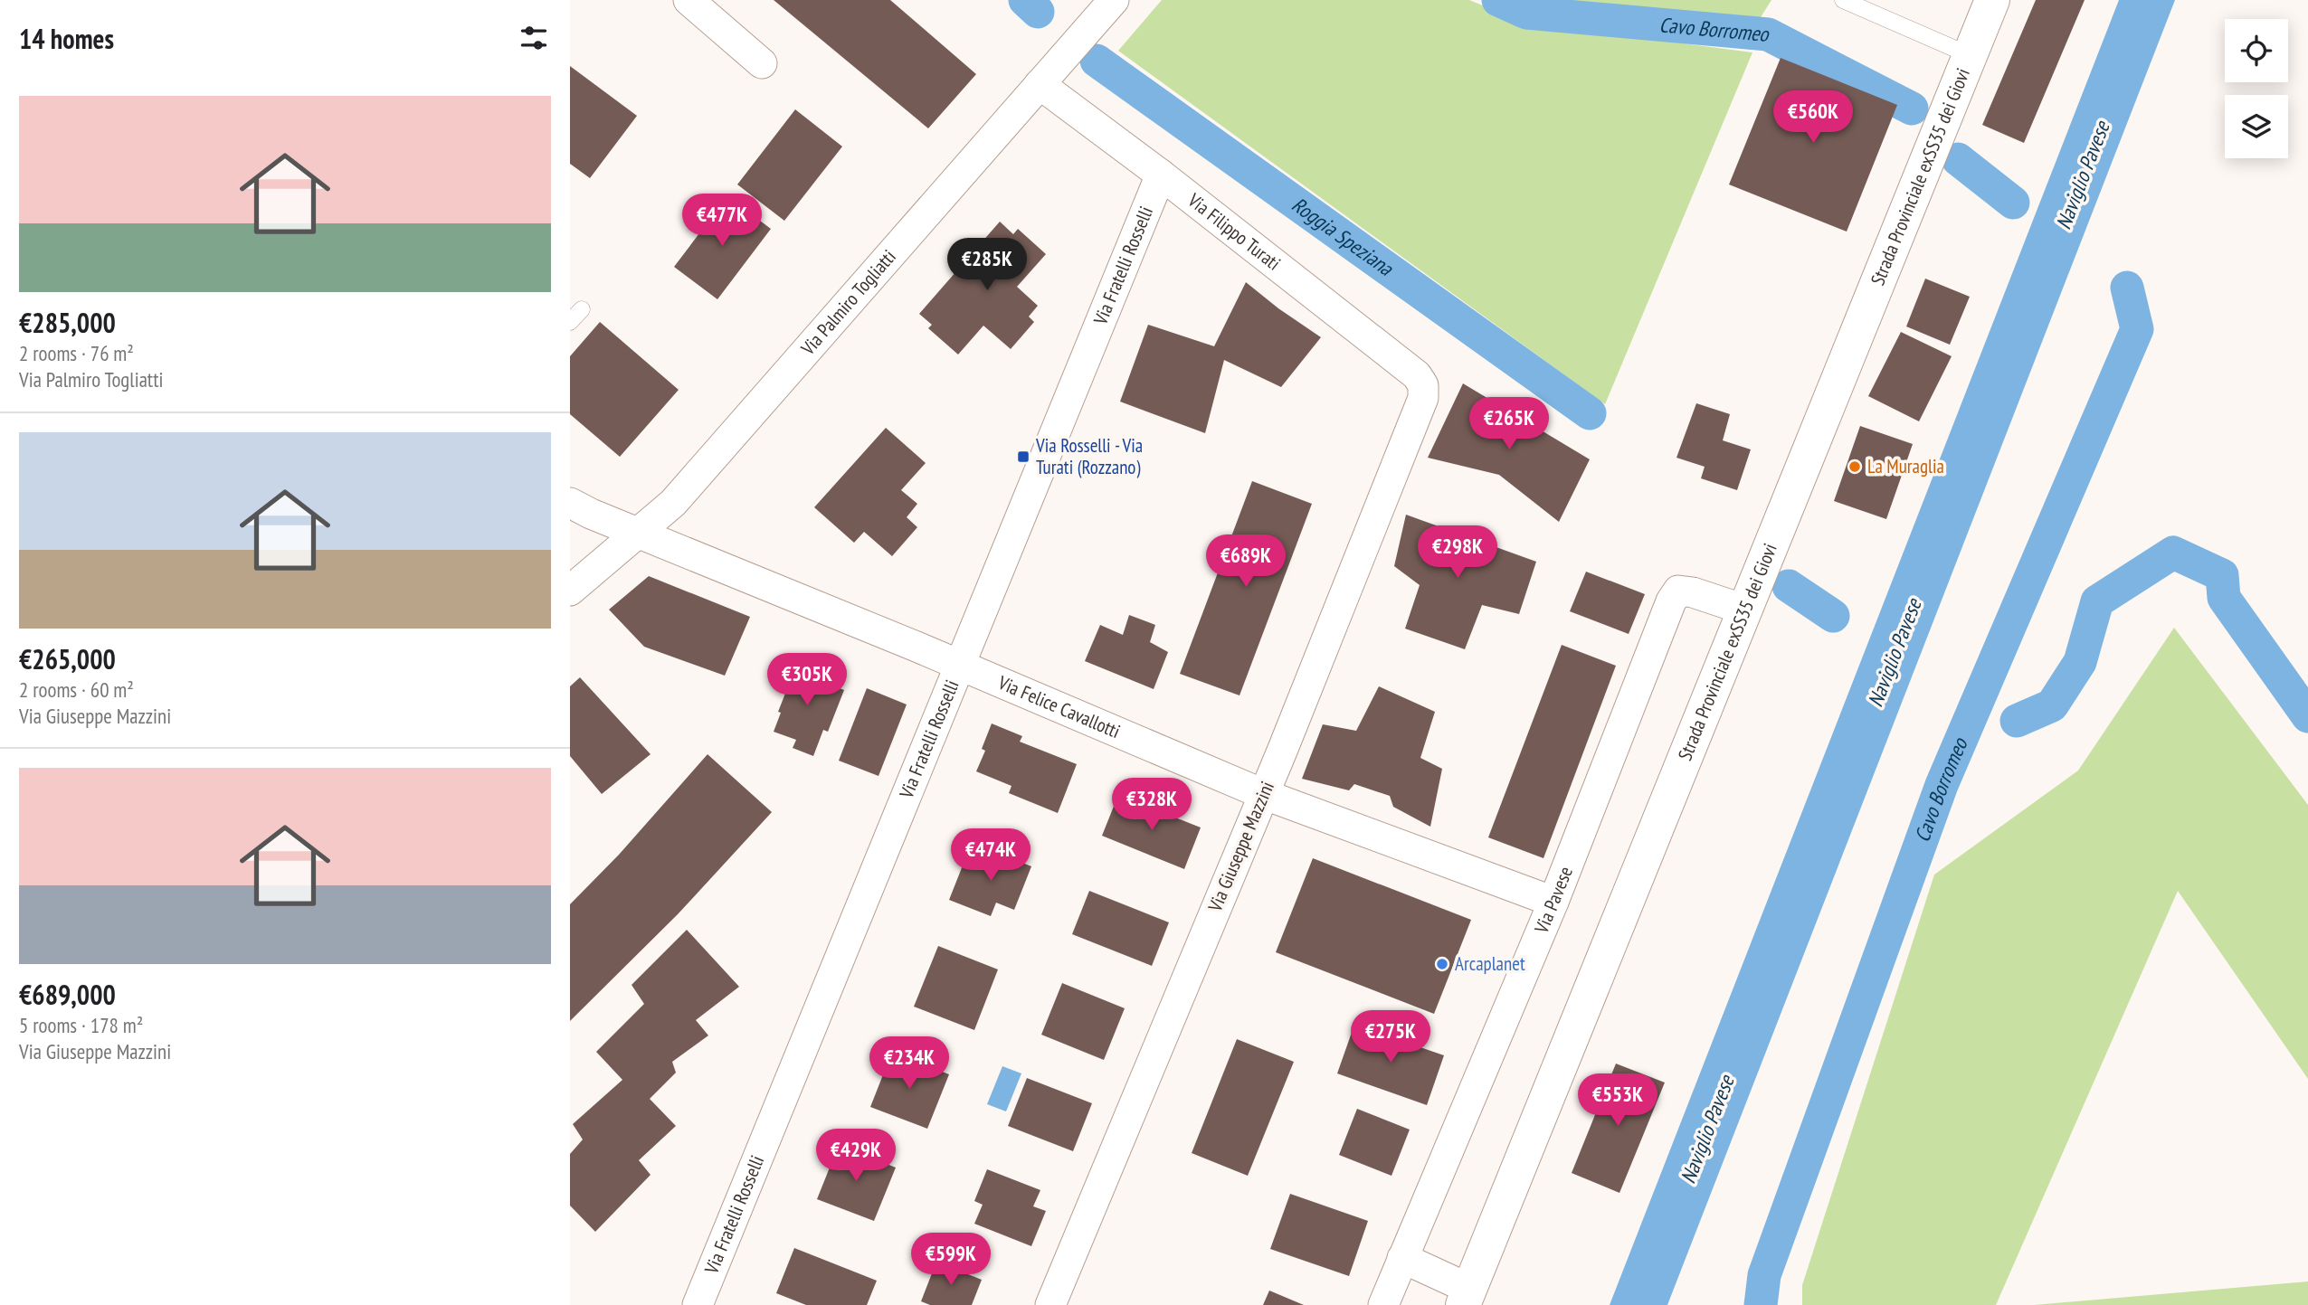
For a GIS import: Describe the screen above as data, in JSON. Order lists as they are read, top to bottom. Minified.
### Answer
{"streets":{"main road":["Strada Provinciale exSS35 dei Giovi"],"street":["Via Filippo Turati","Via Fratelli Rosselli","Via Palmiro Togliatti","Via Felice Cavallotti","Via Giuseppe Mazzini","Via Pavese"]},"crossings":[["Strada Provinciale exSS35 dei Giovi","Via Pavese"],["Via Filippo Turati","Via Fratelli Rosselli"],["Via Filippo Turati","Via Palmiro Togliatti"],["Via Filippo Turati","Via Giuseppe Mazzini"],["Via Fratelli Rosselli","Via Felice Cavallotti"],["Via Palmiro Togliatti","Via Felice Cavallotti"],["Via Felice Cavallotti","Via Giuseppe Mazzini"],["Via Felice Cavallotti","Via Pavese"]],"water":["Cavo Borromeo","Naviglio Pavese","Roggia Speziana"],"places":{"transit":["Via Rosselli - Via Turati (Rozzano)"],"other":["La Muraglia","Arcaplanet"]},"page":{"heading":"14 homes","list":[{"name":"€285,000","note":"2 rooms · 76 m² · Via Palmiro Togliatti"},{"name":"€265,000","note":"2 rooms · 60 m² · Via Giuseppe Mazzini"},{"name":"€689,000","note":"5 rooms · 178 m² · Via Giuseppe Mazzini"}],"price":["€560K","€477K","€285K","€265K","€298K","€689K","€305K","€328K","€474K","€275K","€234K","€553K","€429K","€599K"]}}
